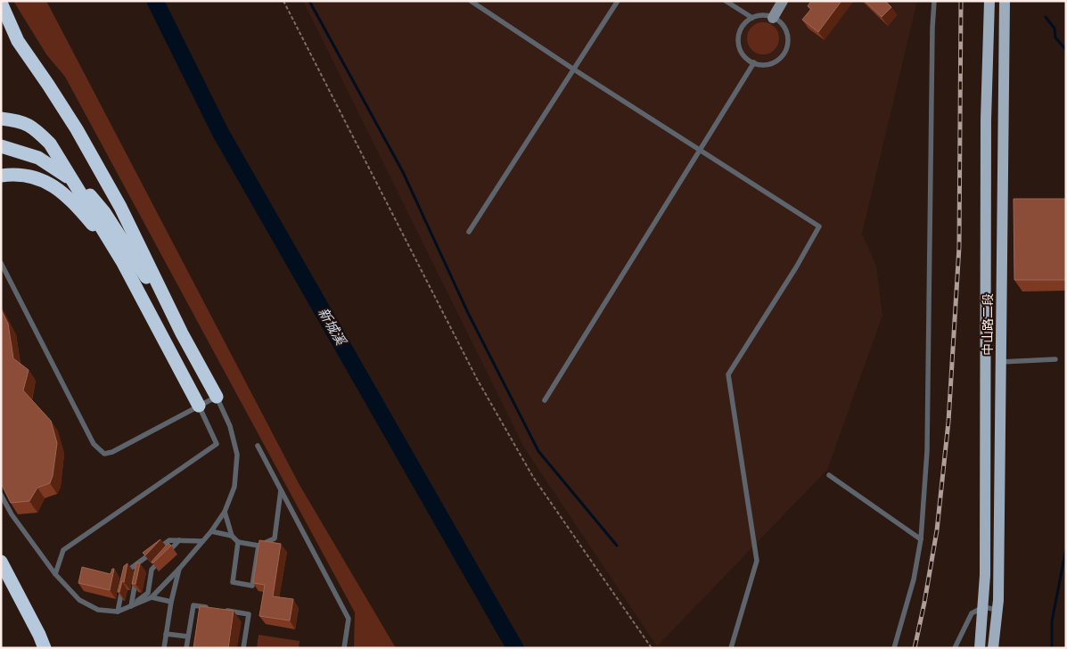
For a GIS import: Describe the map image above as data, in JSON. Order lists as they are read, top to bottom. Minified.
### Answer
{"streets":{"main road":["中山路二段"]},"water":["新城溪"]}
